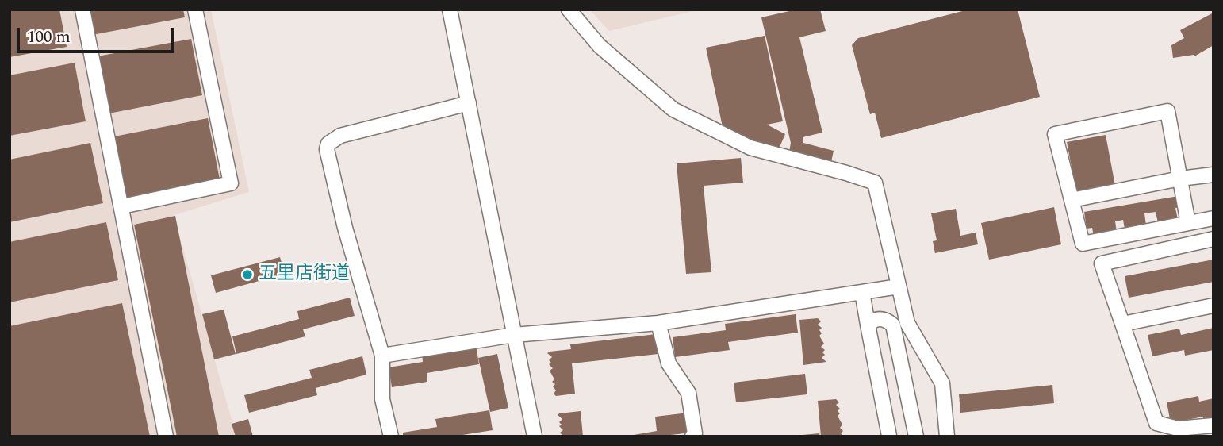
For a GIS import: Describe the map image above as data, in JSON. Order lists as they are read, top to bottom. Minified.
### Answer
{"places":["五里店街道"],"scale_bar":"100 m"}
